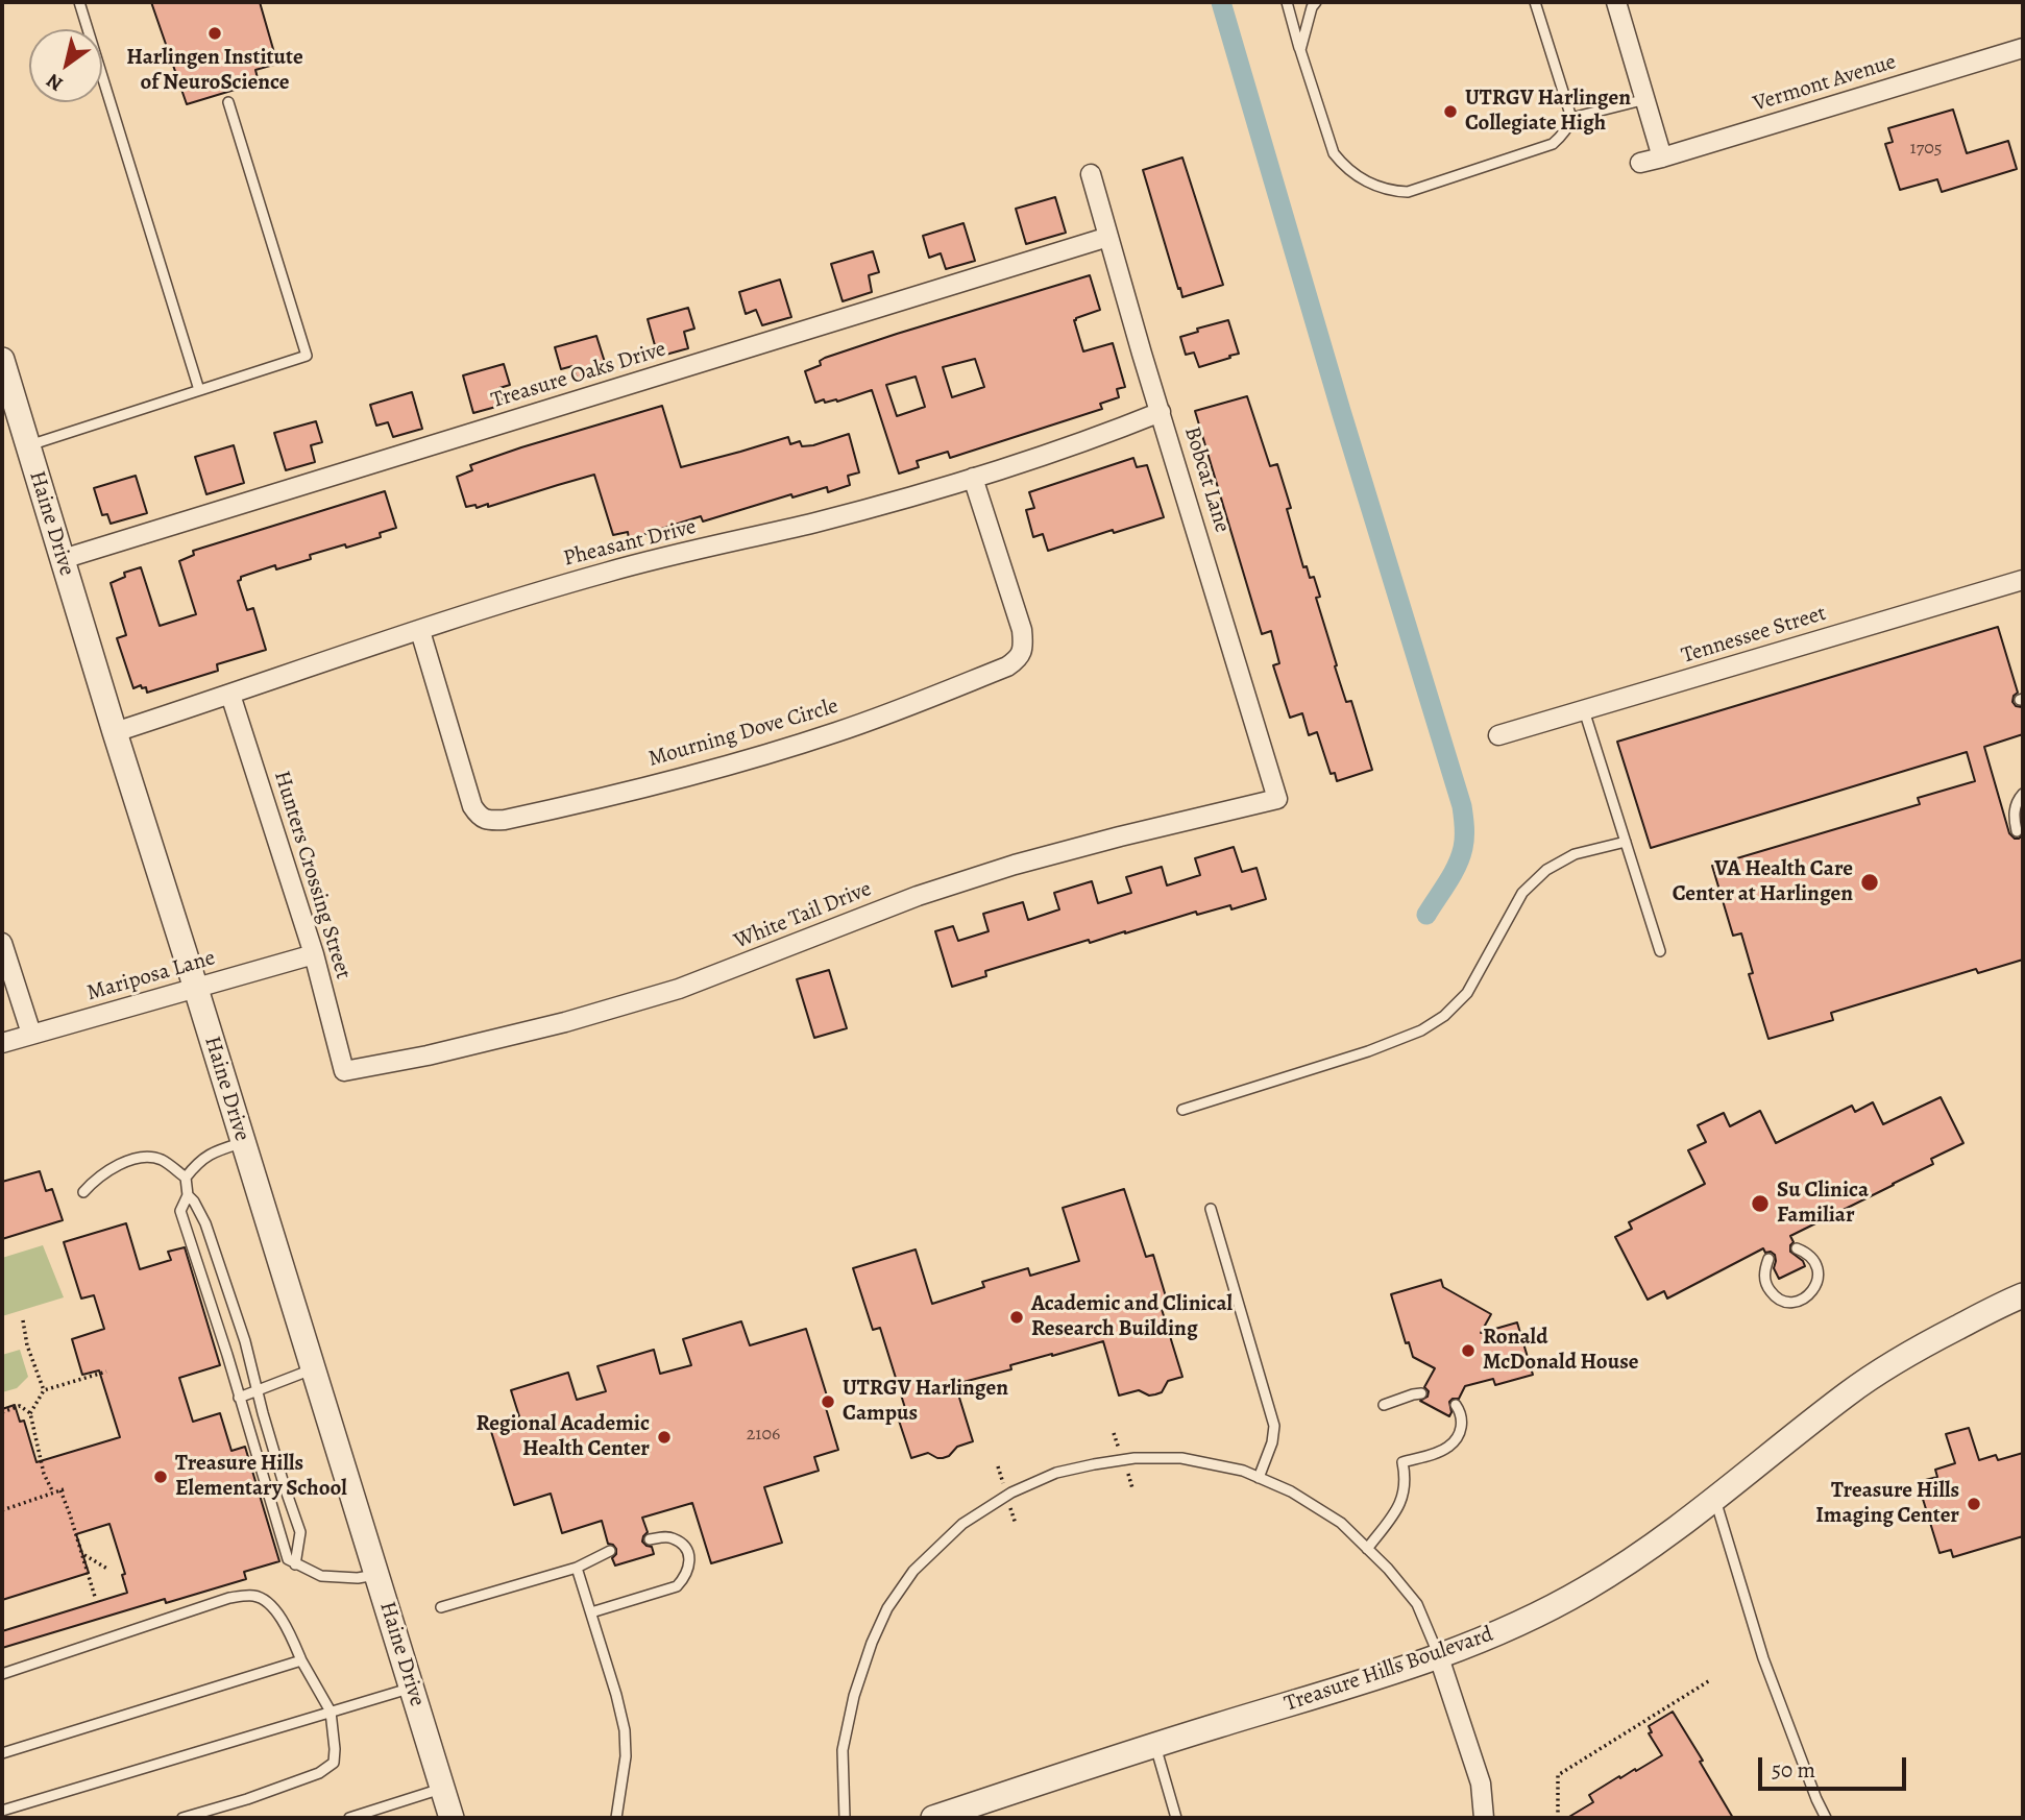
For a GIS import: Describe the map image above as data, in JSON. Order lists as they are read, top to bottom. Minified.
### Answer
{"streets":{"street":["Vermont Avenue","Treasure Oaks Drive","Bobcat Lane","Haine Drive","Pheasant Drive","Tennessee Street","Mourning Dove Circle","Hunters Crossing Street","White Tail Drive","Mariposa Lane","Treasure Hills Boulevard"]},"crossings":[["Treasure Oaks Drive","Bobcat Lane"],["Treasure Oaks Drive","Haine Drive"],["Bobcat Lane","Pheasant Drive"],["Bobcat Lane","White Tail Drive"],["Haine Drive","Pheasant Drive"],["Haine Drive","Mariposa Lane"],["Pheasant Drive","Mourning Dove Circle"],["Pheasant Drive","Hunters Crossing Street"],["Hunters Crossing Street","White Tail Drive"],["Hunters Crossing Street","Mariposa Lane"]],"places":["Harlingen Institute of NeuroScience","UTRGV Harlingen Collegiate High","VA Health Care Center at Harlingen","Su Clinica Familiar","Academic and Clinical Research Building","Ronald McDonald House","UTRGV Harlingen Campus","Regional Academic Health Center","Treasure Hills Elementary School","Treasure Hills Imaging Center"],"house_numbers":["1705","2106"],"scale_bar":"50 m","north":"bottom left"}
